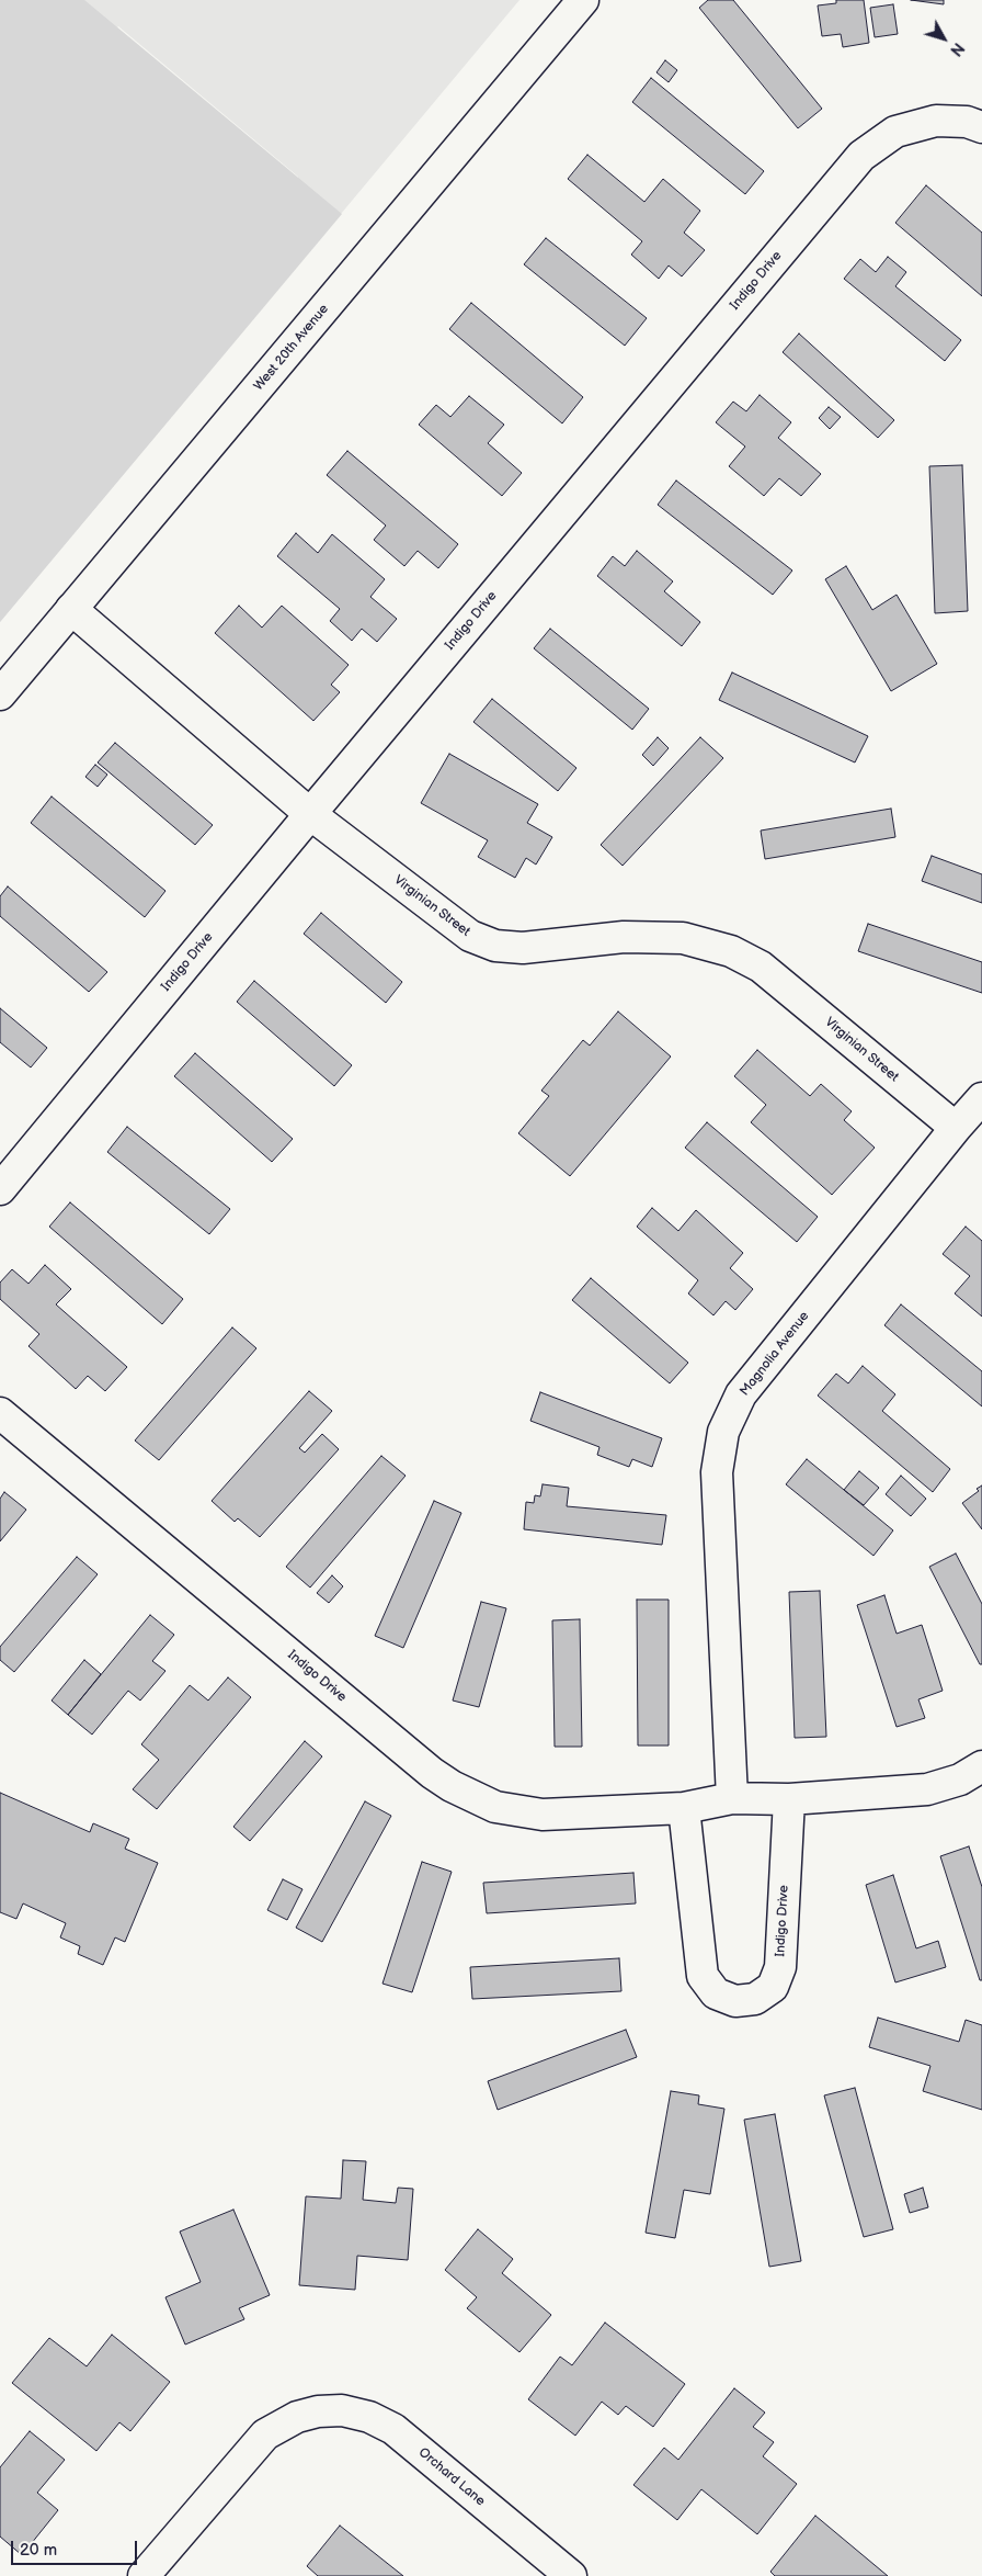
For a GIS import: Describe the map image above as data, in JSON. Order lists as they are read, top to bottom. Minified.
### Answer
{"streets":{"street":["Indigo Drive","West 20th Avenue","Virginian Street","Magnolia Avenue","Orchard Lane"]},"crossings":[["Indigo Drive","Virginian Street"],["Indigo Drive","Magnolia Avenue"],["West 20th Avenue","Virginian Street"],["Virginian Street","Magnolia Avenue"]],"scale_bar":"20 m","north":"bottom right"}
